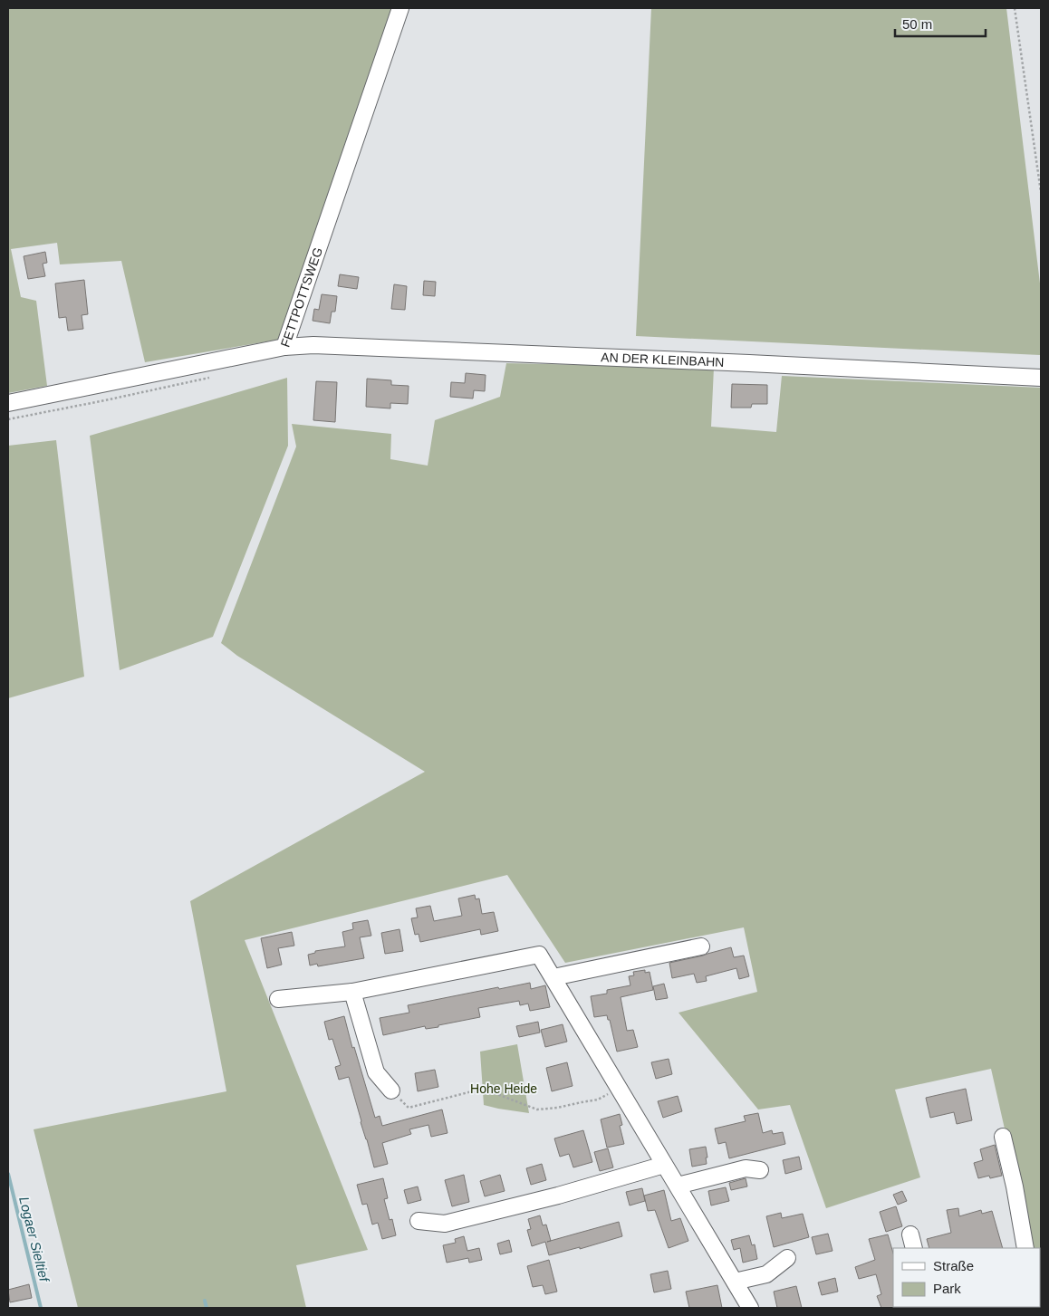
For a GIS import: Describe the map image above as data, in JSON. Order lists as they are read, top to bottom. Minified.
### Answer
{"streets":{"street":["FETTPOTTSWEG","AN DER KLEINBAHN"]},"crossings":[["FETTPOTTSWEG","AN DER KLEINBAHN"]],"water":["Logaer Sieltief"],"parks":["Hohe Heide"],"legend":["Straße","Park"],"scale_bar":"50 m"}
